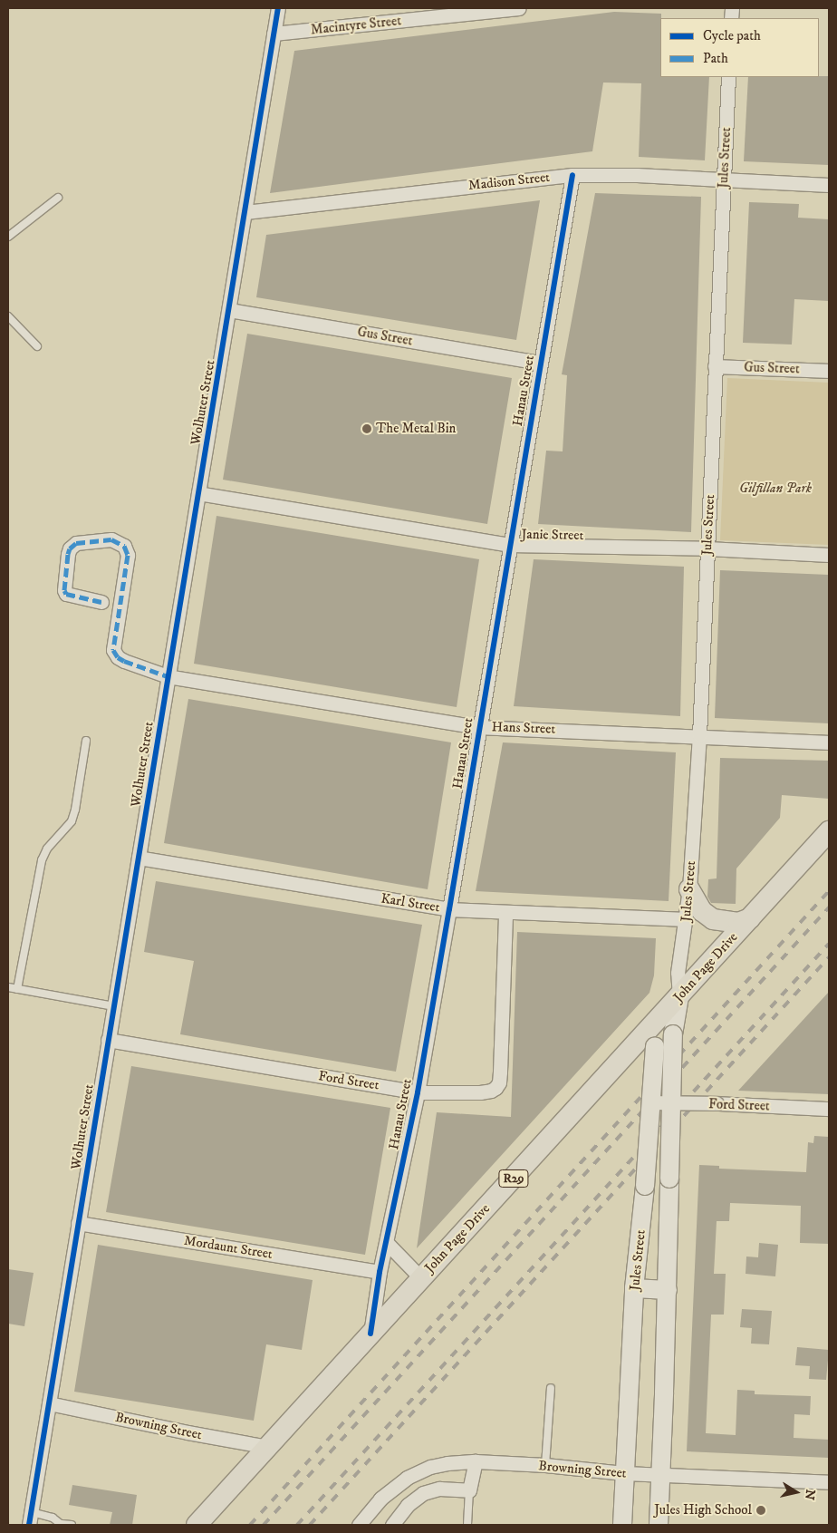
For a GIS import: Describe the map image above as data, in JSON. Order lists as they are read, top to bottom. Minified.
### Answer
{"streets":{"main road":["Jules Street","John Page Drive","R29"],"street":["Macintyre Street","Madison Street","Gus Street","Hanau Street","Wolhuter Street","Janie Street","Hans Street","Karl Street","Ford Street","Mordaunt Street","Browning Street"]},"crossings":[["Macintyre Street","Wolhuter Street"],["Jules Street","Madison Street"],["Jules Street","Gus Street"],["Jules Street","Janie Street"],["Jules Street","Hans Street"],["Jules Street","Karl Street"],["Jules Street","John Page Drive"],["Jules Street","Ford Street"],["Jules Street","Browning Street"],["Madison Street","Hanau Street"],["Madison Street","Wolhuter Street"],["Gus Street","Hanau Street"],["Gus Street","Wolhuter Street"],["Hanau Street","Janie Street"],["Hanau Street","Hans Street"],["Hanau Street","Karl Street"],["Hanau Street","John Page Drive"],["Hanau Street","Ford Street"],["Hanau Street","Mordaunt Street"],["Wolhuter Street","Janie Street"],["Wolhuter Street","Hans Street"],["Wolhuter Street","Karl Street"],["Wolhuter Street","Ford Street"],["Wolhuter Street","Mordaunt Street"],["Wolhuter Street","Browning Street"],["Karl Street","Ford Street"],["John Page Drive","Browning Street"]],"parks":["Gilfillan Park"],"places":["The Metal Bin","Jules High School"],"legend":["Cycle path","Path"],"north":"right"}
